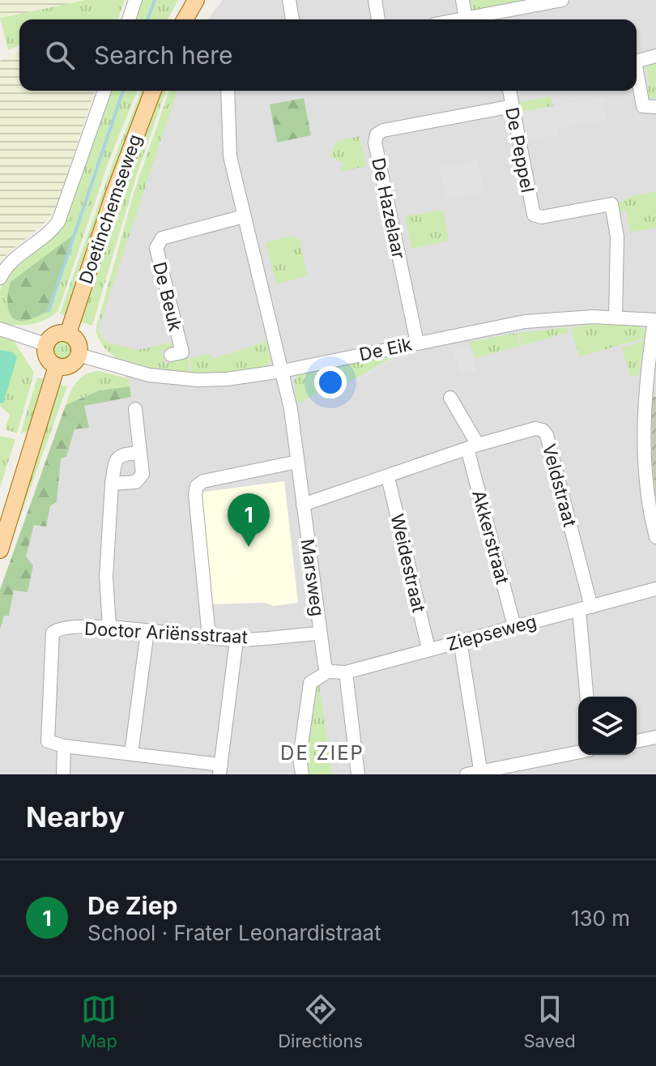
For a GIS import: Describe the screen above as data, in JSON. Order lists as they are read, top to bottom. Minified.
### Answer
{"streets":{"main road":["Doetinchemseweg"],"street":["De Peppel","De Hazelaar","De Beuk","De Eik","Veldstraat","Akkerstraat","Weidestraat","Marsweg","Doctor Ariënsstraat","Ziepseweg"]},"crossings":[["De Peppel","De Hazelaar"],["De Peppel","De Eik"],["De Hazelaar","De Eik"],["Doetinchemseweg","De Eik"],["De Eik","Marsweg"],["Veldstraat","Akkerstraat"],["Veldstraat","Weidestraat"],["Veldstraat","Marsweg"],["Veldstraat","Ziepseweg"],["Akkerstraat","Ziepseweg"],["Weidestraat","Ziepseweg"],["Marsweg","Doctor Ariënsstraat"],["Marsweg","Ziepseweg"]],"districts":["DE ZIEP"],"page":{"search":"Search here","pins":"1","heading":"Nearby","list":[{"mark":"1","name":"De Ziep","note":"School · Frater Leonardistraat","value":"130 m"}],"nav":["Map","Directions","Saved"]}}
